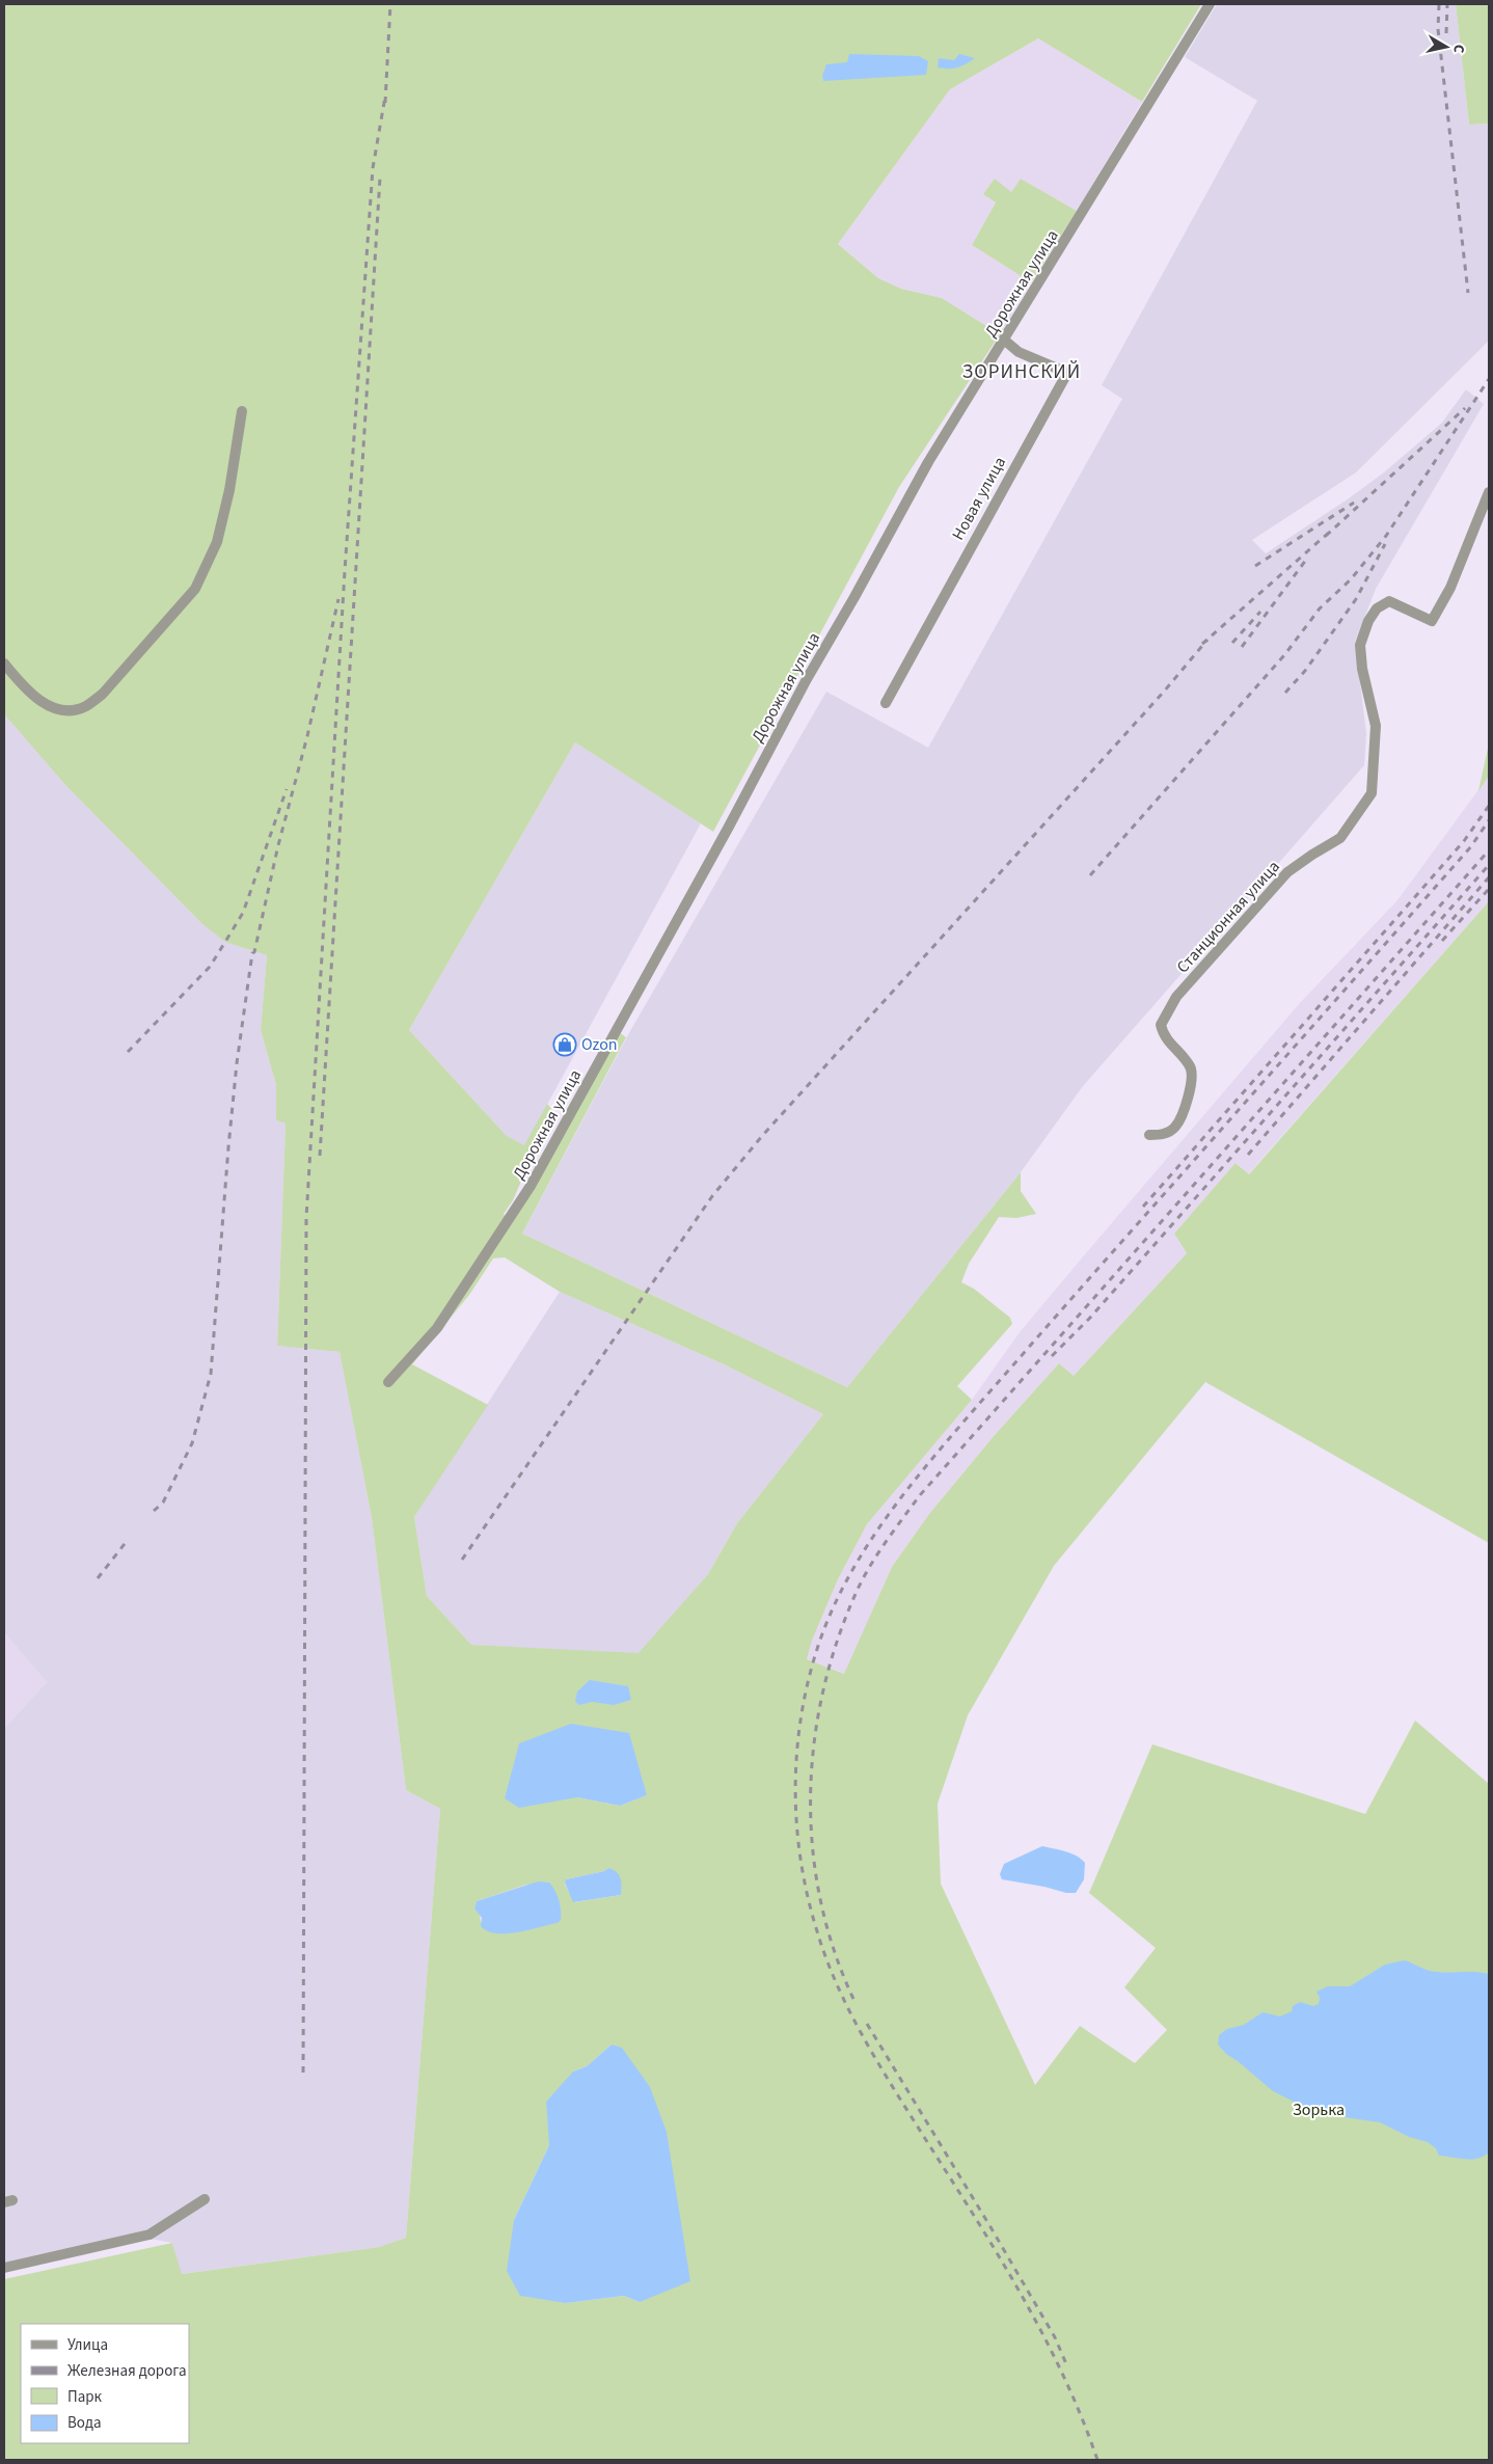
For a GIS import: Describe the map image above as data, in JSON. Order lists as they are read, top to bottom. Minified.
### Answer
{"streets":{"street":["Дорожная улица","Новая улица","Станционная улица"]},"crossings":[["Дорожная улица","Новая улица"]],"districts":["ЗОРИНСКИЙ"],"parks":["Зорька"],"places":{"shop":["Ozon"]},"legend":["Улица","Железная дорога","Парк","Вода"],"north":"right"}
